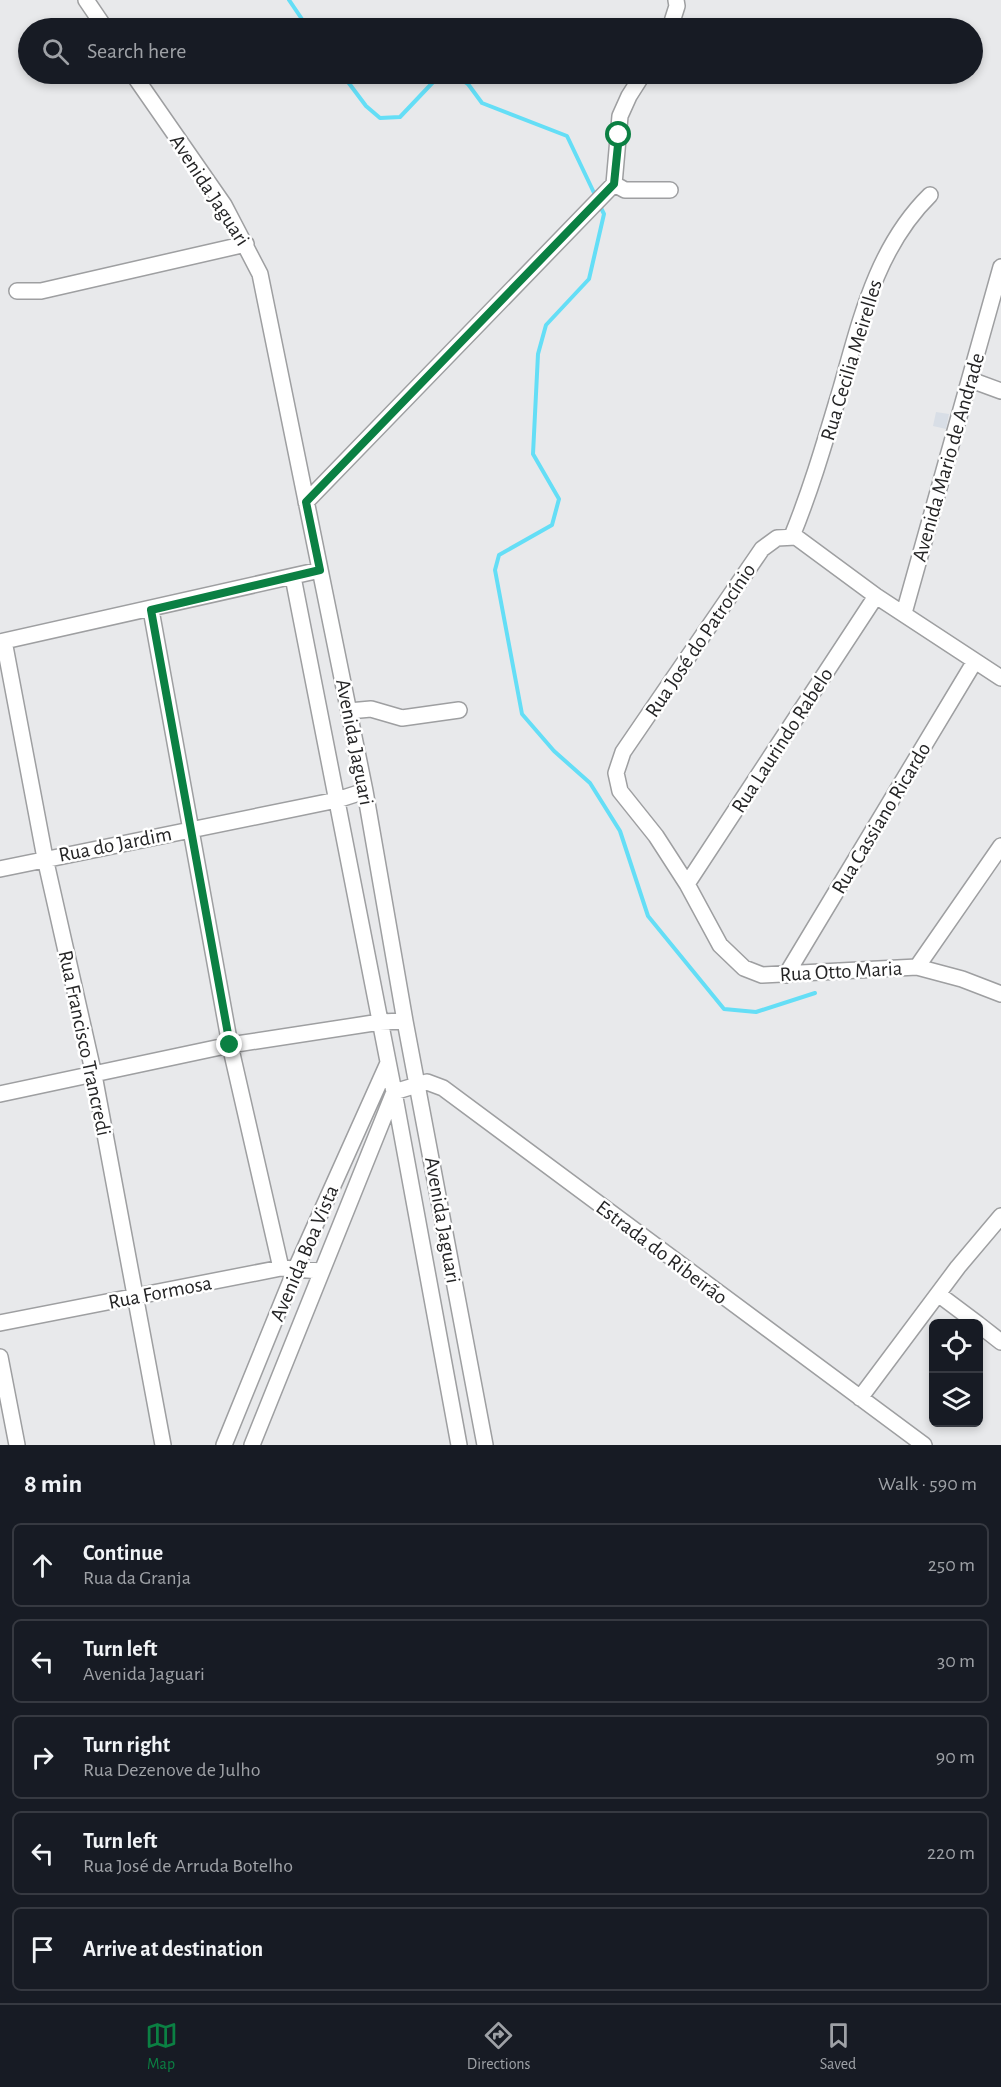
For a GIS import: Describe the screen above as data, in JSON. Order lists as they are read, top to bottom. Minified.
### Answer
{"streets":{"street":["Avenida Jaguari","Rua Cecilia Meirelles","Avenida Mario de Andrade","Rua José do Patrocínio","Rua Laurindo Rabelo","Rua Cassiano Ricardo","Rua do Jardim","Rua Otto Maria","Rua Francisco Trancredi","Estrada do Ribeirão","Avenida Boa Vista","Rua Formosa"]},"crossings":[["Avenida Jaguari","Rua do Jardim"],["Avenida Jaguari","Estrada do Ribeirão"],["Avenida Jaguari","Avenida Boa Vista"],["Rua Cecilia Meirelles","Rua José do Patrocínio"],["Rua José do Patrocínio","Rua Otto Maria"],["Rua Laurindo Rabelo","Rua Otto Maria"],["Rua Cassiano Ricardo","Rua Otto Maria"],["Rua do Jardim","Rua Francisco Trancredi"],["Rua Francisco Trancredi","Rua Formosa"],["Estrada do Ribeirão","Avenida Boa Vista"],["Avenida Boa Vista","Rua Formosa"]],"page":{"search":"Search here","heading":["8 min","Walk · 590 m"],"list":[["Continue","Rua da Granja","250 m"],["Turn left","Avenida Jaguari","30 m"],["Turn right","Rua Dezenove de Julho","90 m"],["Turn left","Rua José de Arruda Botelho","220 m"],"Arrive at destination"],"nav":["Map","Directions","Saved"]}}
